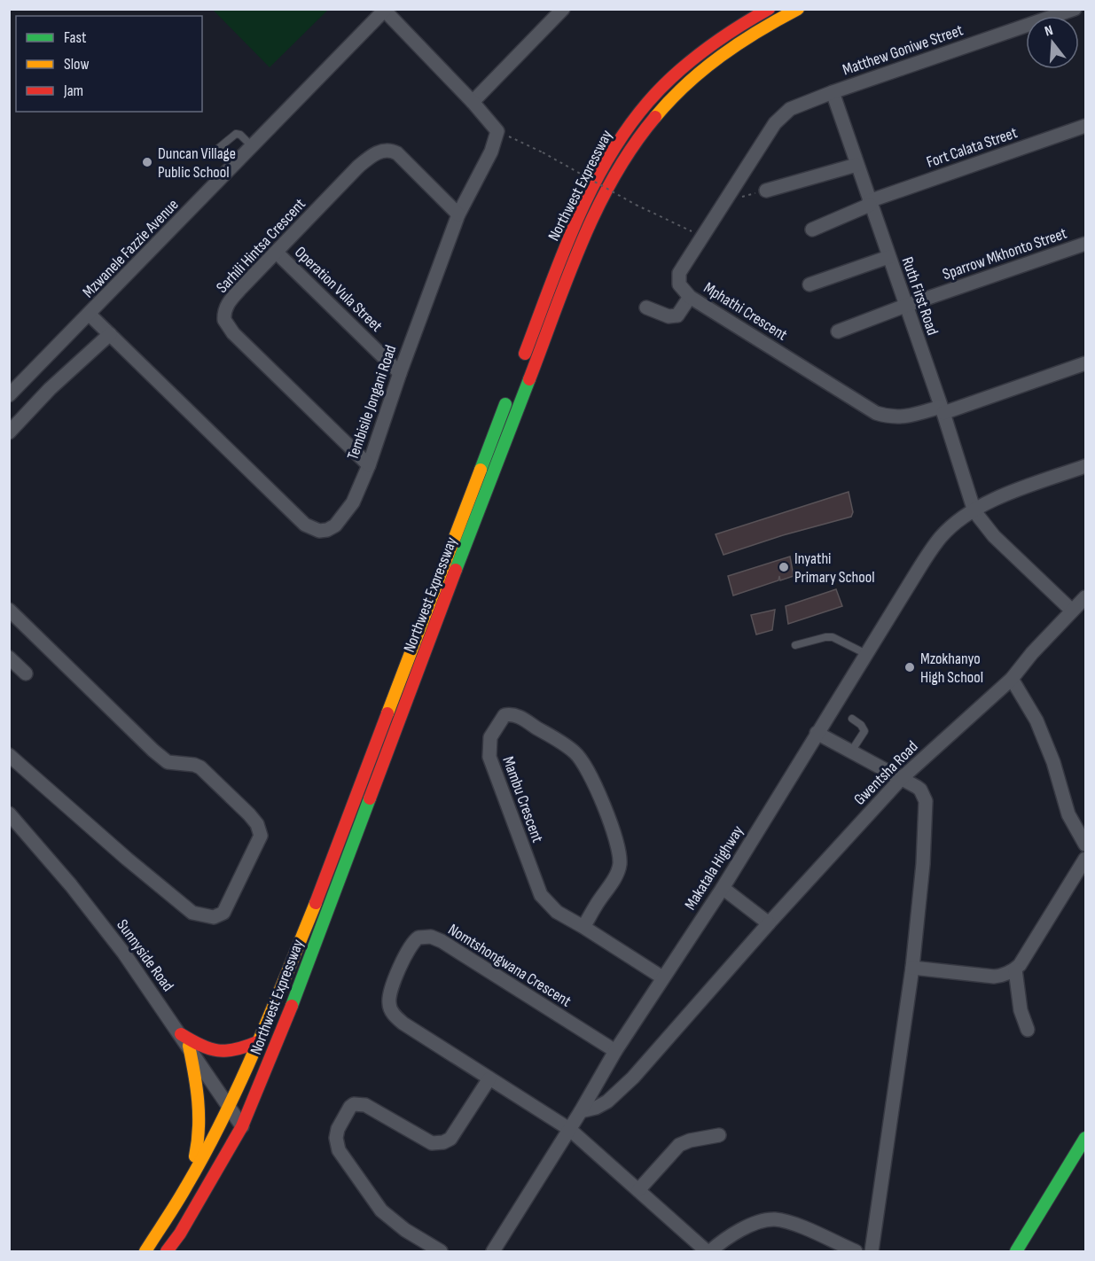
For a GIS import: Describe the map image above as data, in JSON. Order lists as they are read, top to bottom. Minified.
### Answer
{"streets":{"main road":["Northwest Expressway"],"street":["Matthew Goniwe Street","Fort Calata Street","Sarhili Hintsa Crescent","Mzwanele Fazzie Avenue","Sparrow Mkhonto Street","Operation Vula Street","Ruth First Road","Mphathi Crescent","Tembisile Jongani Road","Gwentsha Road","Mambu Crescent","Makatala Highway","Sunnyside Road","Nomtshongwana Crescent"]},"crossings":[["Matthew Goniwe Street","Ruth First Road"],["Matthew Goniwe Street","Mphathi Crescent"],["Fort Calata Street","Ruth First Road"],["Northwest Expressway","Sunnyside Road"],["Sarhili Hintsa Crescent","Operation Vula Street"],["Sarhili Hintsa Crescent","Tembisile Jongani Road"],["Mzwanele Fazzie Avenue","Tembisile Jongani Road"],["Sparrow Mkhonto Street","Ruth First Road"],["Operation Vula Street","Tembisile Jongani Road"],["Ruth First Road","Mphathi Crescent"],["Ruth First Road","Makatala Highway"],["Gwentsha Road","Makatala Highway"],["Mambu Crescent","Makatala Highway"],["Makatala Highway","Nomtshongwana Crescent"]],"places":["Duncan Village Public School","Inyathi Primary School","Mzokhanyo High School"],"legend":["Fast","Slow","Jam"],"north":"top"}
